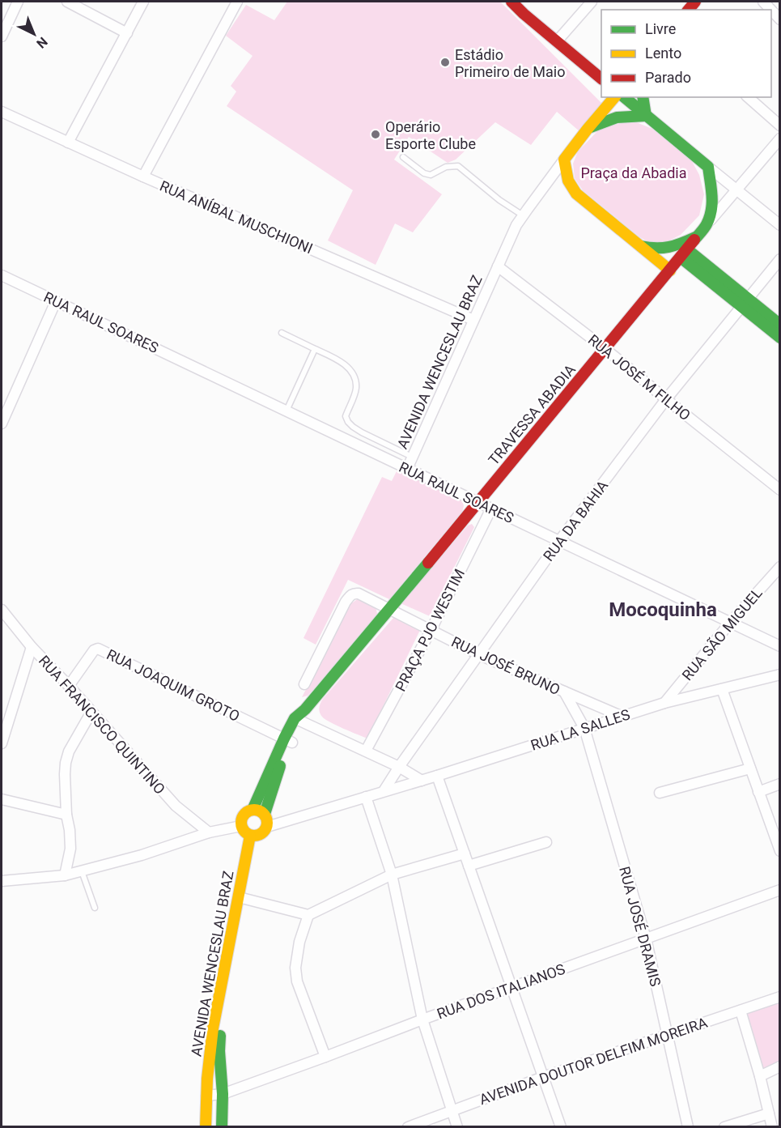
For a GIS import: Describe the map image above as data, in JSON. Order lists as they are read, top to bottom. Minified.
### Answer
{"streets":{"street":["RUA ANÍBAL MUSCHIONI","RUA RAUL SOARES","AVENIDA WENCESLAU BRAZ","RUA JOSÉ M FILHO","TRAVESSA ABADIA","RUA DA BAHIA","PRAÇA PJO WESTIM","RUA SÃO MIGUEL","RUA JOSÉ BRUNO","RUA JOAQUIM GROTO","RUA FRANCISCO QUINTINO","RUA LA SALLES","RUA JOSÉ DRAMIS","RUA DOS ITALIANOS","AVENIDA DOUTOR DELFIM MOREIRA"]},"crossings":[["RUA ANÍBAL MUSCHIONI","AVENIDA WENCESLAU BRAZ"],["RUA RAUL SOARES","AVENIDA WENCESLAU BRAZ"],["RUA RAUL SOARES","TRAVESSA ABADIA"],["RUA RAUL SOARES","RUA DA BAHIA"],["RUA RAUL SOARES","PRAÇA PJO WESTIM"],["RUA RAUL SOARES","RUA SÃO MIGUEL"],["AVENIDA WENCESLAU BRAZ","RUA JOSÉ M FILHO"],["AVENIDA WENCESLAU BRAZ","TRAVESSA ABADIA"],["AVENIDA WENCESLAU BRAZ","RUA LA SALLES"],["AVENIDA WENCESLAU BRAZ","RUA DOS ITALIANOS"],["RUA JOSÉ M FILHO","TRAVESSA ABADIA"],["RUA JOSÉ M FILHO","RUA DA BAHIA"],["TRAVESSA ABADIA","RUA JOSÉ BRUNO"],["TRAVESSA ABADIA","RUA JOAQUIM GROTO"],["RUA DA BAHIA","RUA JOSÉ BRUNO"],["RUA DA BAHIA","RUA LA SALLES"],["PRAÇA PJO WESTIM","RUA JOSÉ BRUNO"],["RUA SÃO MIGUEL","RUA LA SALLES"],["RUA JOSÉ BRUNO","RUA LA SALLES"],["RUA JOSÉ BRUNO","RUA JOSÉ DRAMIS"],["RUA JOAQUIM GROTO","RUA FRANCISCO QUINTINO"],["RUA LA SALLES","RUA JOSÉ DRAMIS"],["RUA JOSÉ DRAMIS","RUA DOS ITALIANOS"],["RUA JOSÉ DRAMIS","AVENIDA DOUTOR DELFIM MOREIRA"]],"districts":["Mocoquinha"],"parks":["Praça da Abadia"],"places":["Estádio Primeiro de Maio","Operário Esporte Clube"],"legend":["Livre","Lento","Parado"],"north":"bottom right"}
